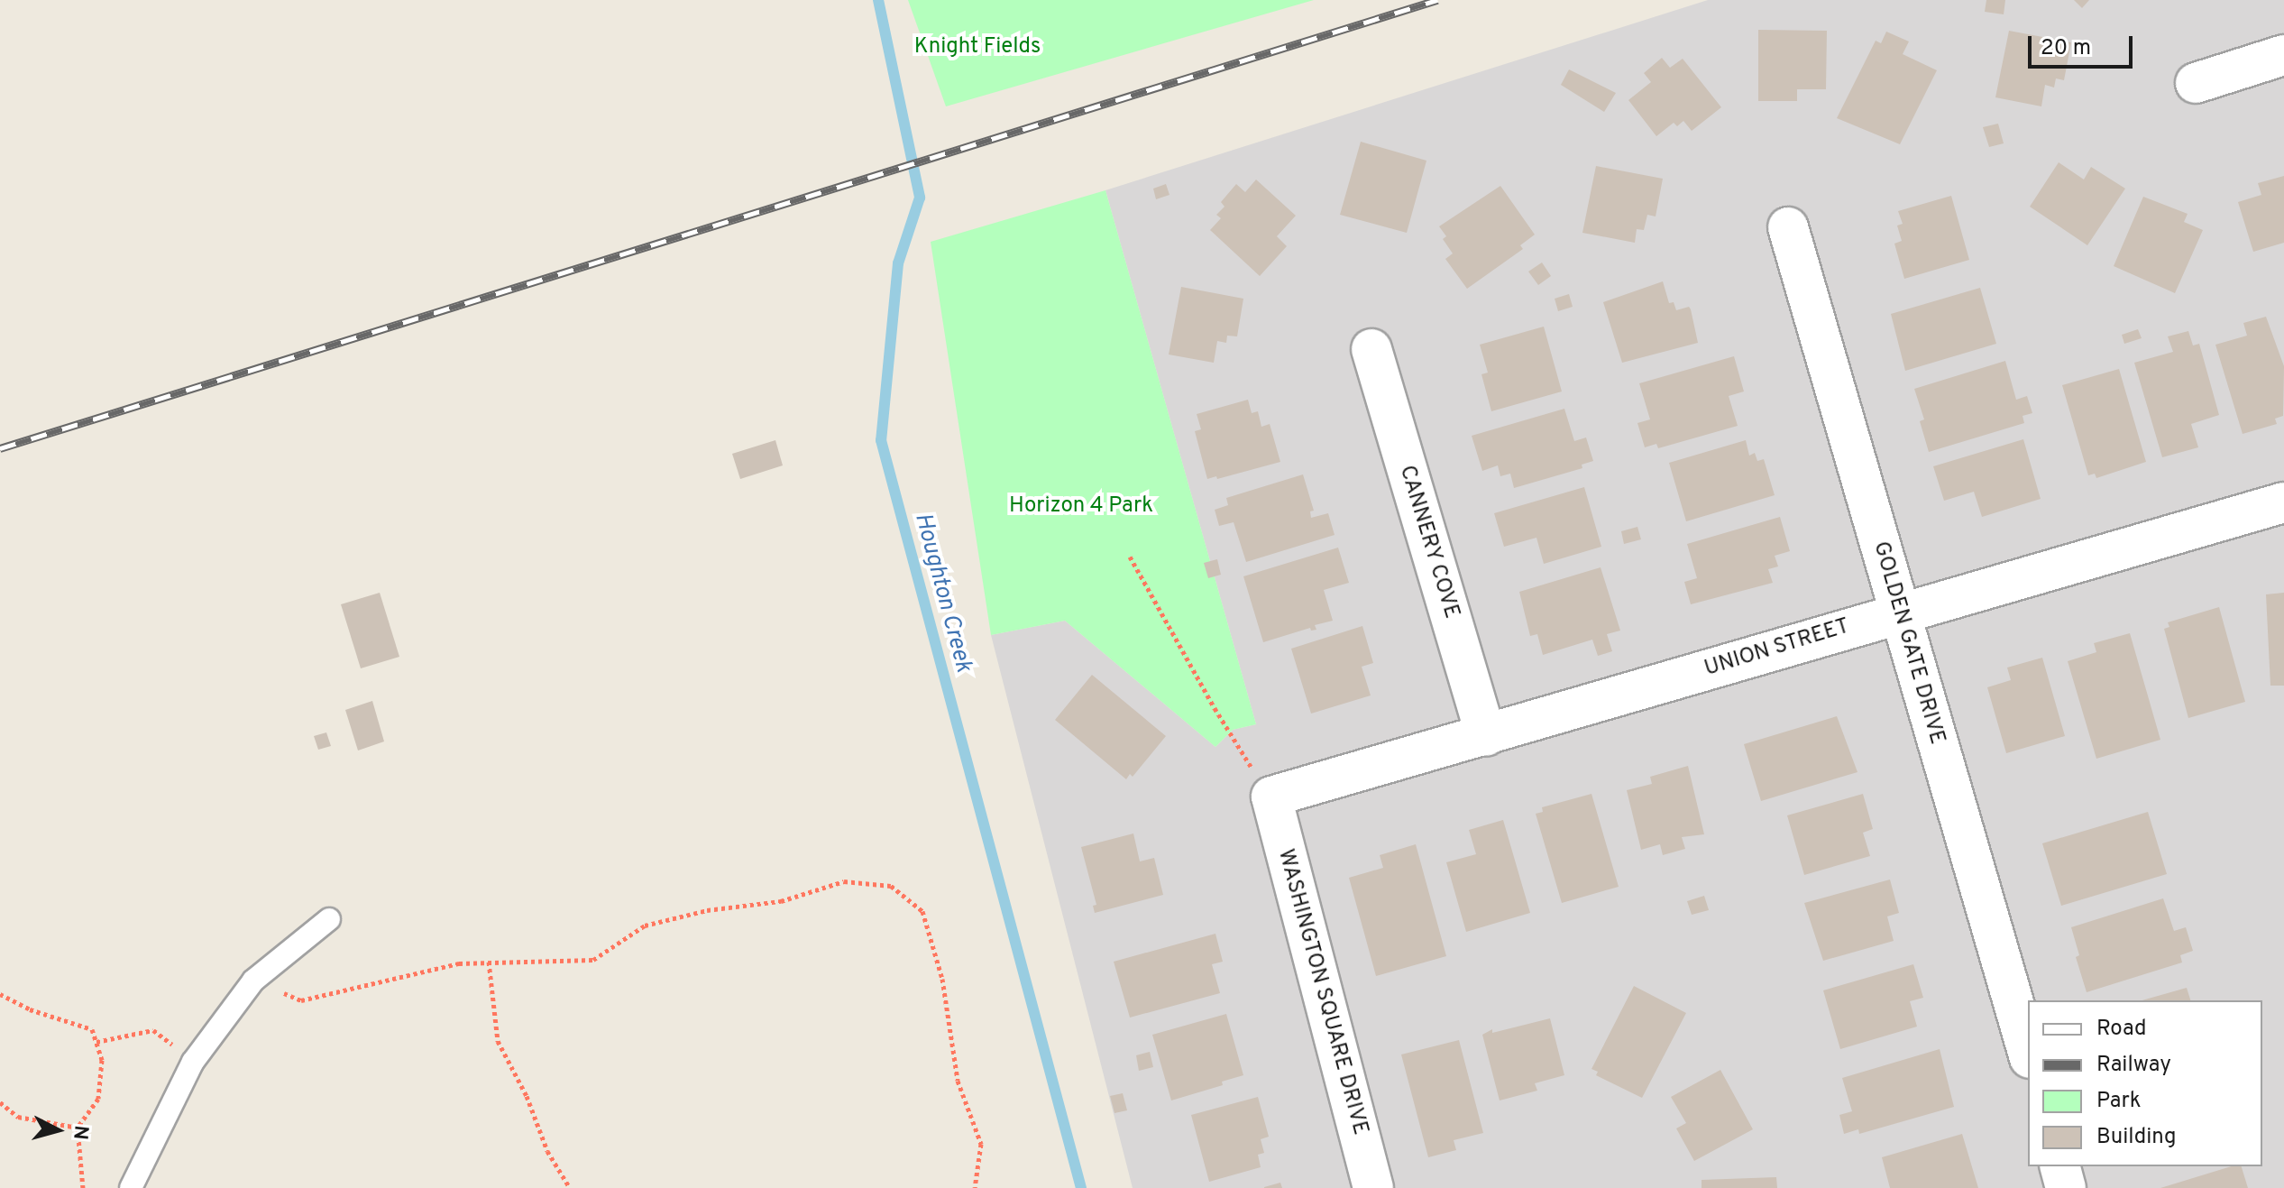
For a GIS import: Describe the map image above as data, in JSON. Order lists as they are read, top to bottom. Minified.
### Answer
{"streets":{"street":["CANNERY COVE","GOLDEN GATE DRIVE","UNION STREET","WASHINGTON SQUARE DRIVE"]},"crossings":[["CANNERY COVE","UNION STREET"],["GOLDEN GATE DRIVE","UNION STREET"],["UNION STREET","WASHINGTON SQUARE DRIVE"]],"water":["Houghton Creek"],"parks":["Knight Fields","Horizon 4 Park"],"legend":["Road","Railway","Park","Building"],"scale_bar":"20 m","north":"right"}
